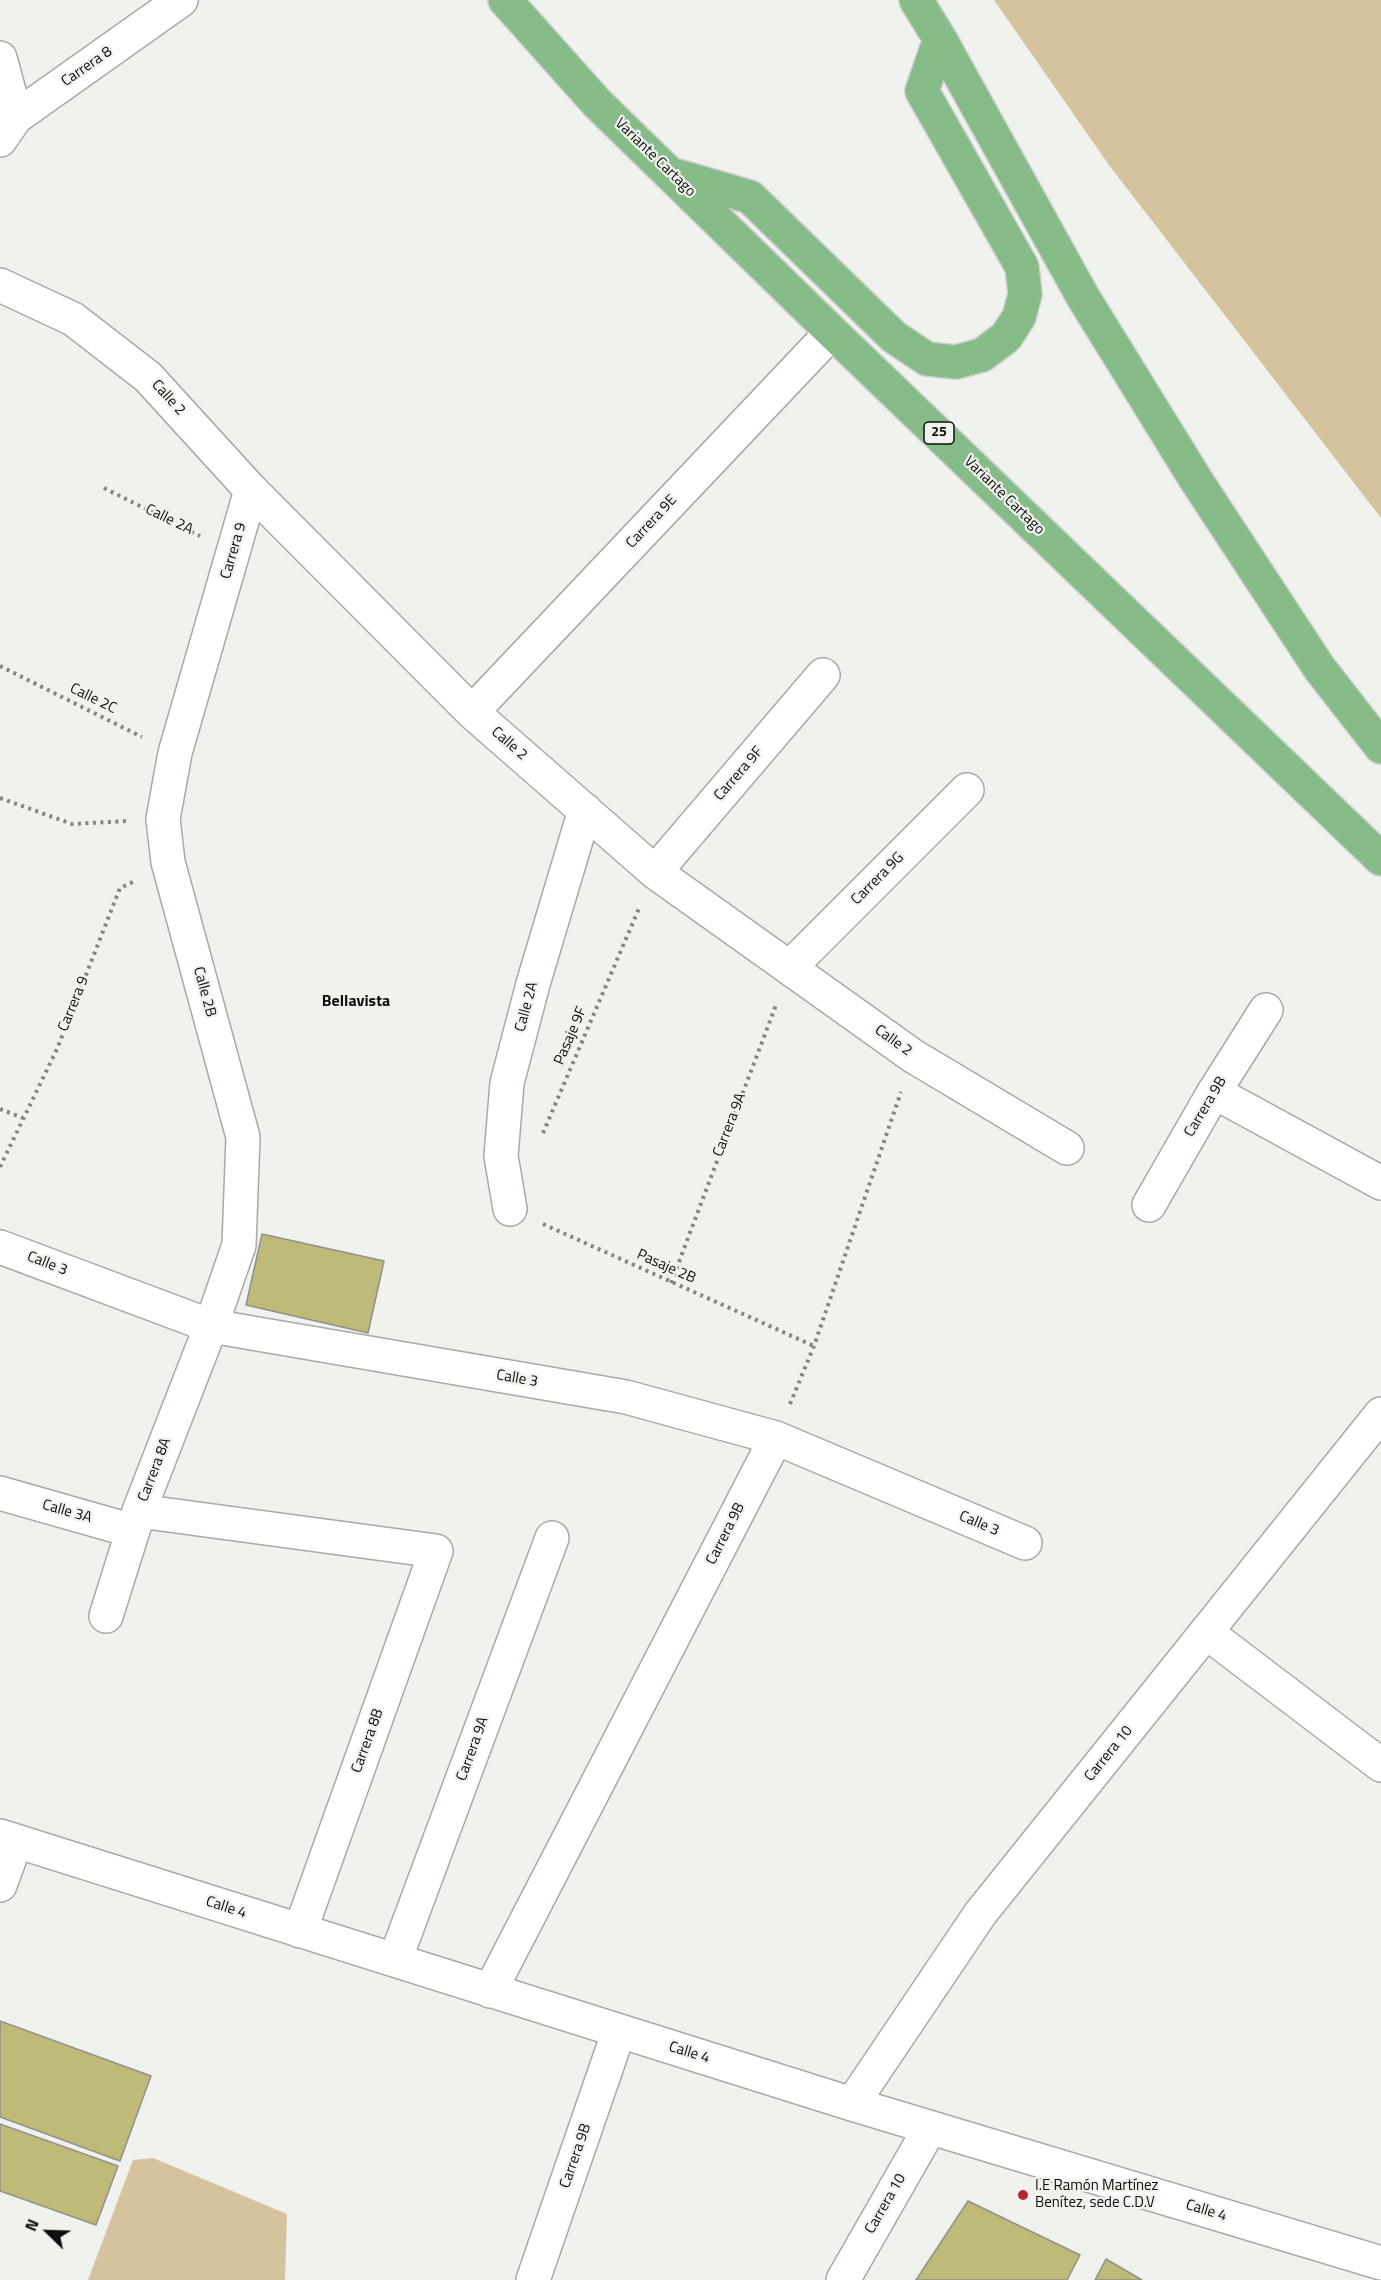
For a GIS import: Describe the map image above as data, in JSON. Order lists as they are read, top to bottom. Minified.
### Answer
{"streets":{"highway":["Variante Cartago","25"],"street":["Carrera 8","Calle 2","Calle 2A","Carrera 9E","Carrera 9","Carrera 9F","Carrera 9G","Calle 2B","Carrera 9B","Carrera 9A","Calle 3","Carrera 8A","Calle 3A","Carrera 8B","Carrera 10","Calle 4"],"path":["Calle 2C","Pasaje 9F","Pasaje 2B"]},"crossings":[["Variante Cartago","Carrera 9E"],["Calle 2","Calle 2A"],["Calle 2","Carrera 9E"],["Calle 2","Carrera 9"],["Calle 2","Carrera 9F"],["Calle 2","Carrera 9G"],["Calle 2","Pasaje 9F"],["Calle 2","Carrera 9A"],["Calle 2A","Carrera 9"],["Calle 2A","Pasaje 2B"],["Carrera 9","Calle 2C"],["Carrera 9","Calle 2B"],["Carrera 9F","Pasaje 9F"],["Carrera 9G","Carrera 9A"],["Calle 2B","Calle 3"],["Calle 2B","Carrera 8A"],["Carrera 9B","Calle 3"],["Carrera 9B","Calle 4"],["Carrera 9A","Pasaje 2B"],["Carrera 9A","Calle 4"],["Calle 3","Carrera 8A"],["Carrera 8A","Calle 3A"],["Calle 3A","Carrera 8B"],["Carrera 8B","Calle 4"],["Carrera 10","Calle 4"]],"districts":["Bellavista"],"places":["I.E Ramón Martínez Benítez, sede C.D.V"],"north":"top left"}
